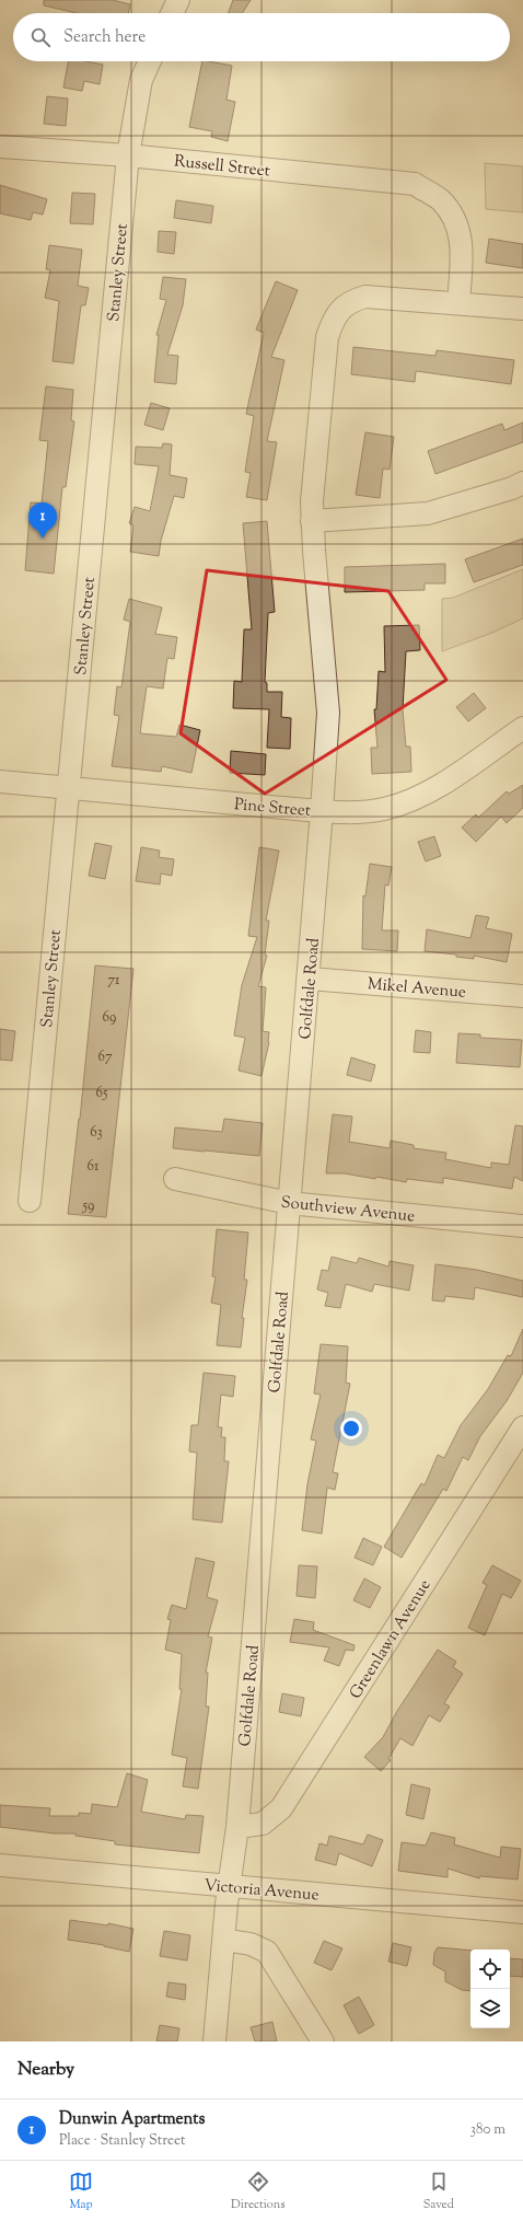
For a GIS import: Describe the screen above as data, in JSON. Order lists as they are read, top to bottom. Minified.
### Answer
{"streets":{"street":["Russell Street","Stanley Street","Pine Street","Mikel Avenue","Golfdale Road","Southview Avenue","Greenlawn Avenue","Victoria Avenue"]},"crossings":[["Russell Street","Stanley Street"],["Russell Street","Golfdale Road"],["Stanley Street","Pine Street"],["Pine Street","Golfdale Road"],["Mikel Avenue","Golfdale Road"],["Golfdale Road","Southview Avenue"],["Golfdale Road","Greenlawn Avenue"],["Golfdale Road","Victoria Avenue"]],"house_numbers":["71","69","67","65","63","61","59"],"page":{"search":"Search here","pins":"1","heading":"Nearby","list":[{"mark":"1","name":"Dunwin Apartments","note":"Place · Stanley Street","value":"380 m"}],"nav":["Map","Directions","Saved"]}}
